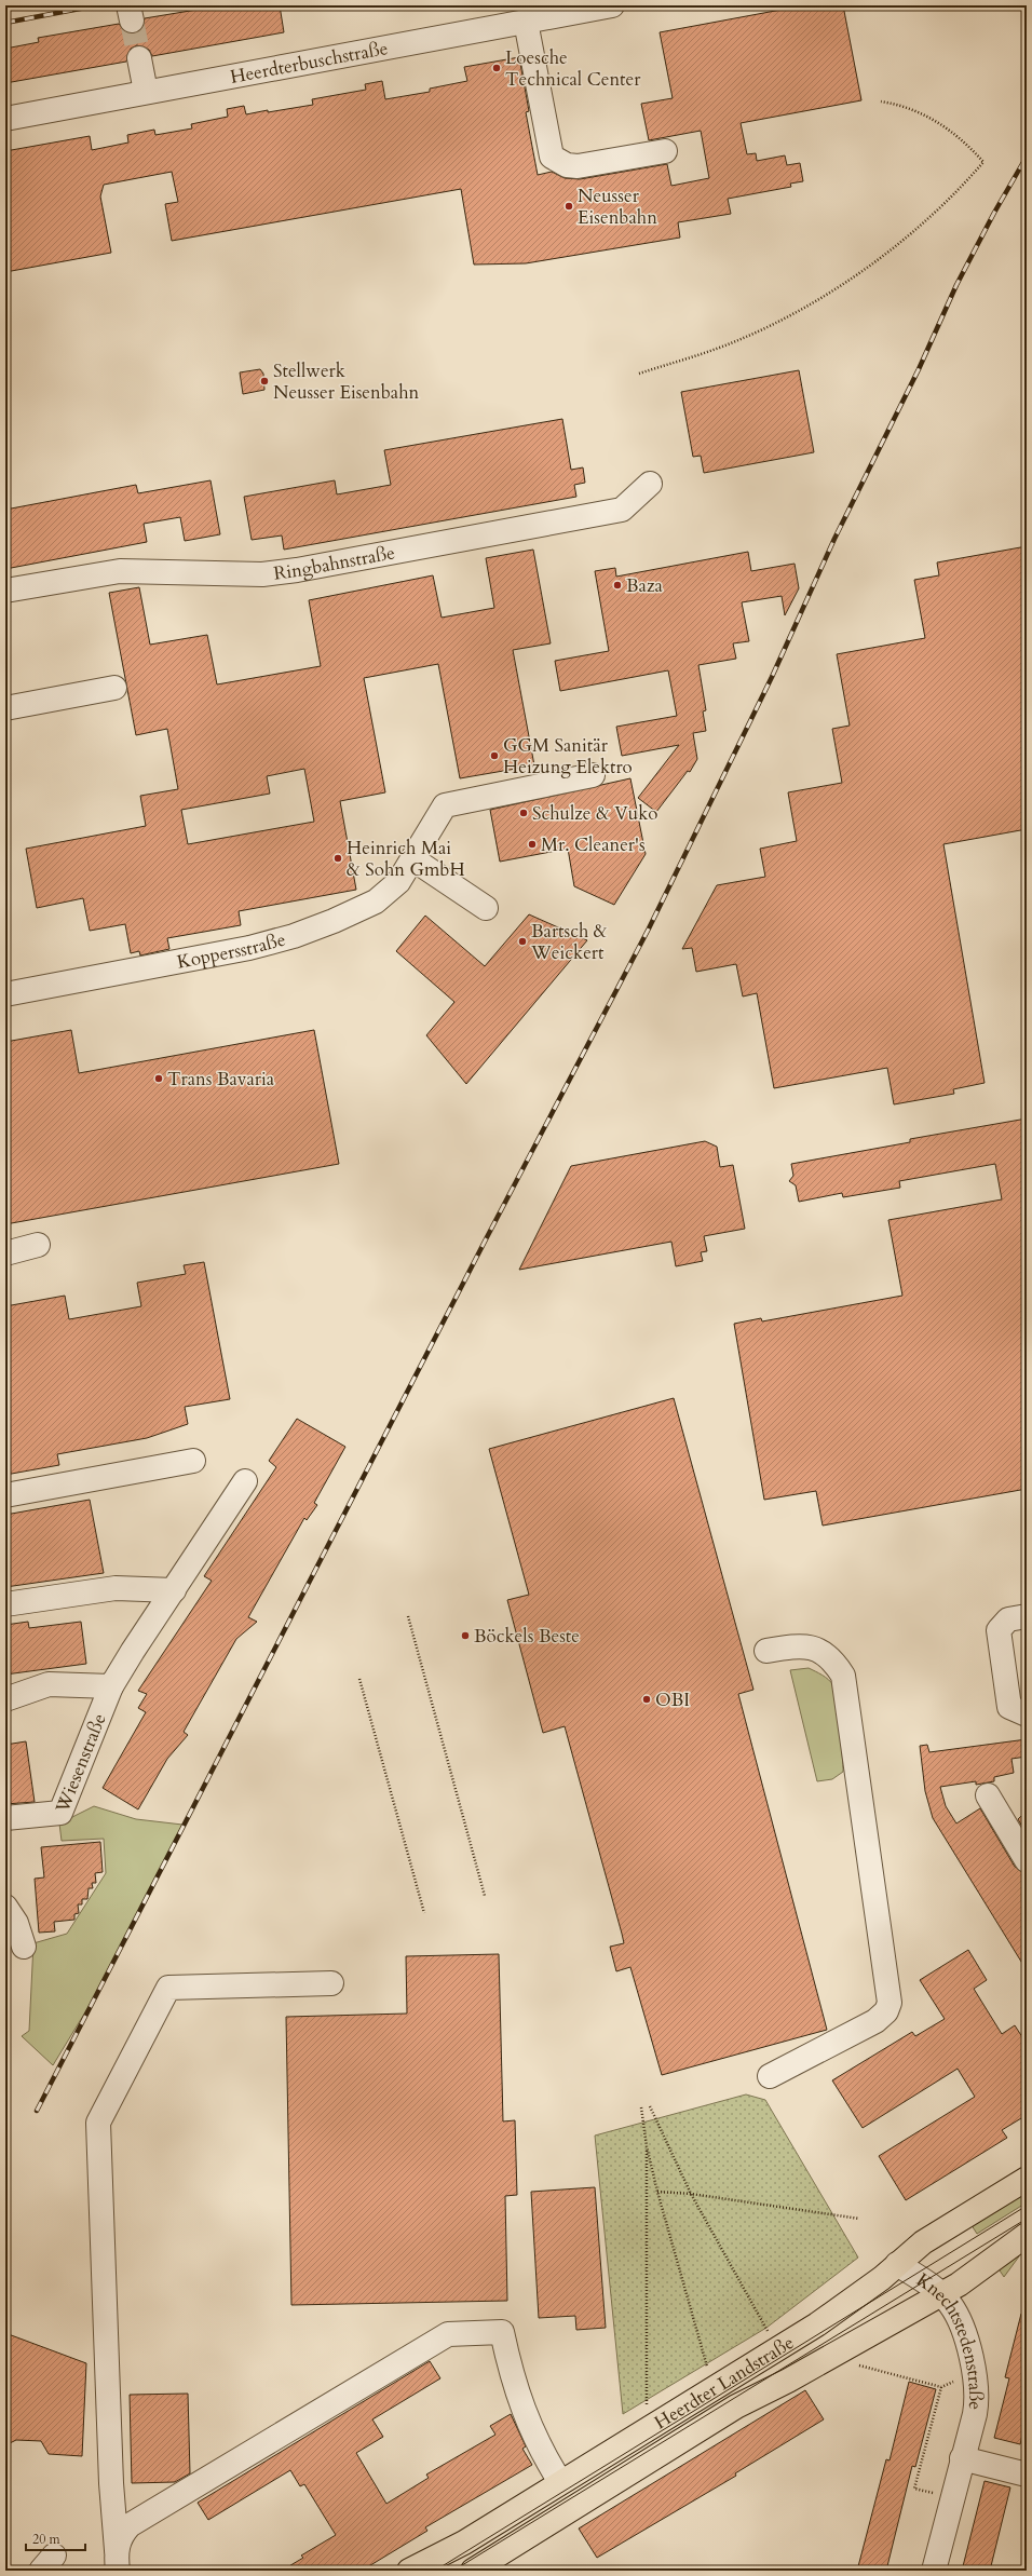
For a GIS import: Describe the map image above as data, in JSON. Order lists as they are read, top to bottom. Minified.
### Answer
{"streets":{"main road":["Heerdter Landstraße"],"street":["Heerdterbuschstraße","Ringbahnstraße","Koppersstraße","Wiesenstraße","Knechtstedenstraße"]},"crossings":[["Knechtstedenstraße","Heerdter Landstraße"]],"places":["Loesche Technical Center","Neusser Eisenbahn","Stellwerk Neusser Eisenbahn","Baza","GGM Sanitär Heizung Elektro","Schulze & Vuko","Mr. Cleaner's","Heinrich Mai & Sohn GmbH","Bartsch & Weickert","Trans Bavaria","Böckels Beste","OBI"],"scale_bar":"20 m"}
